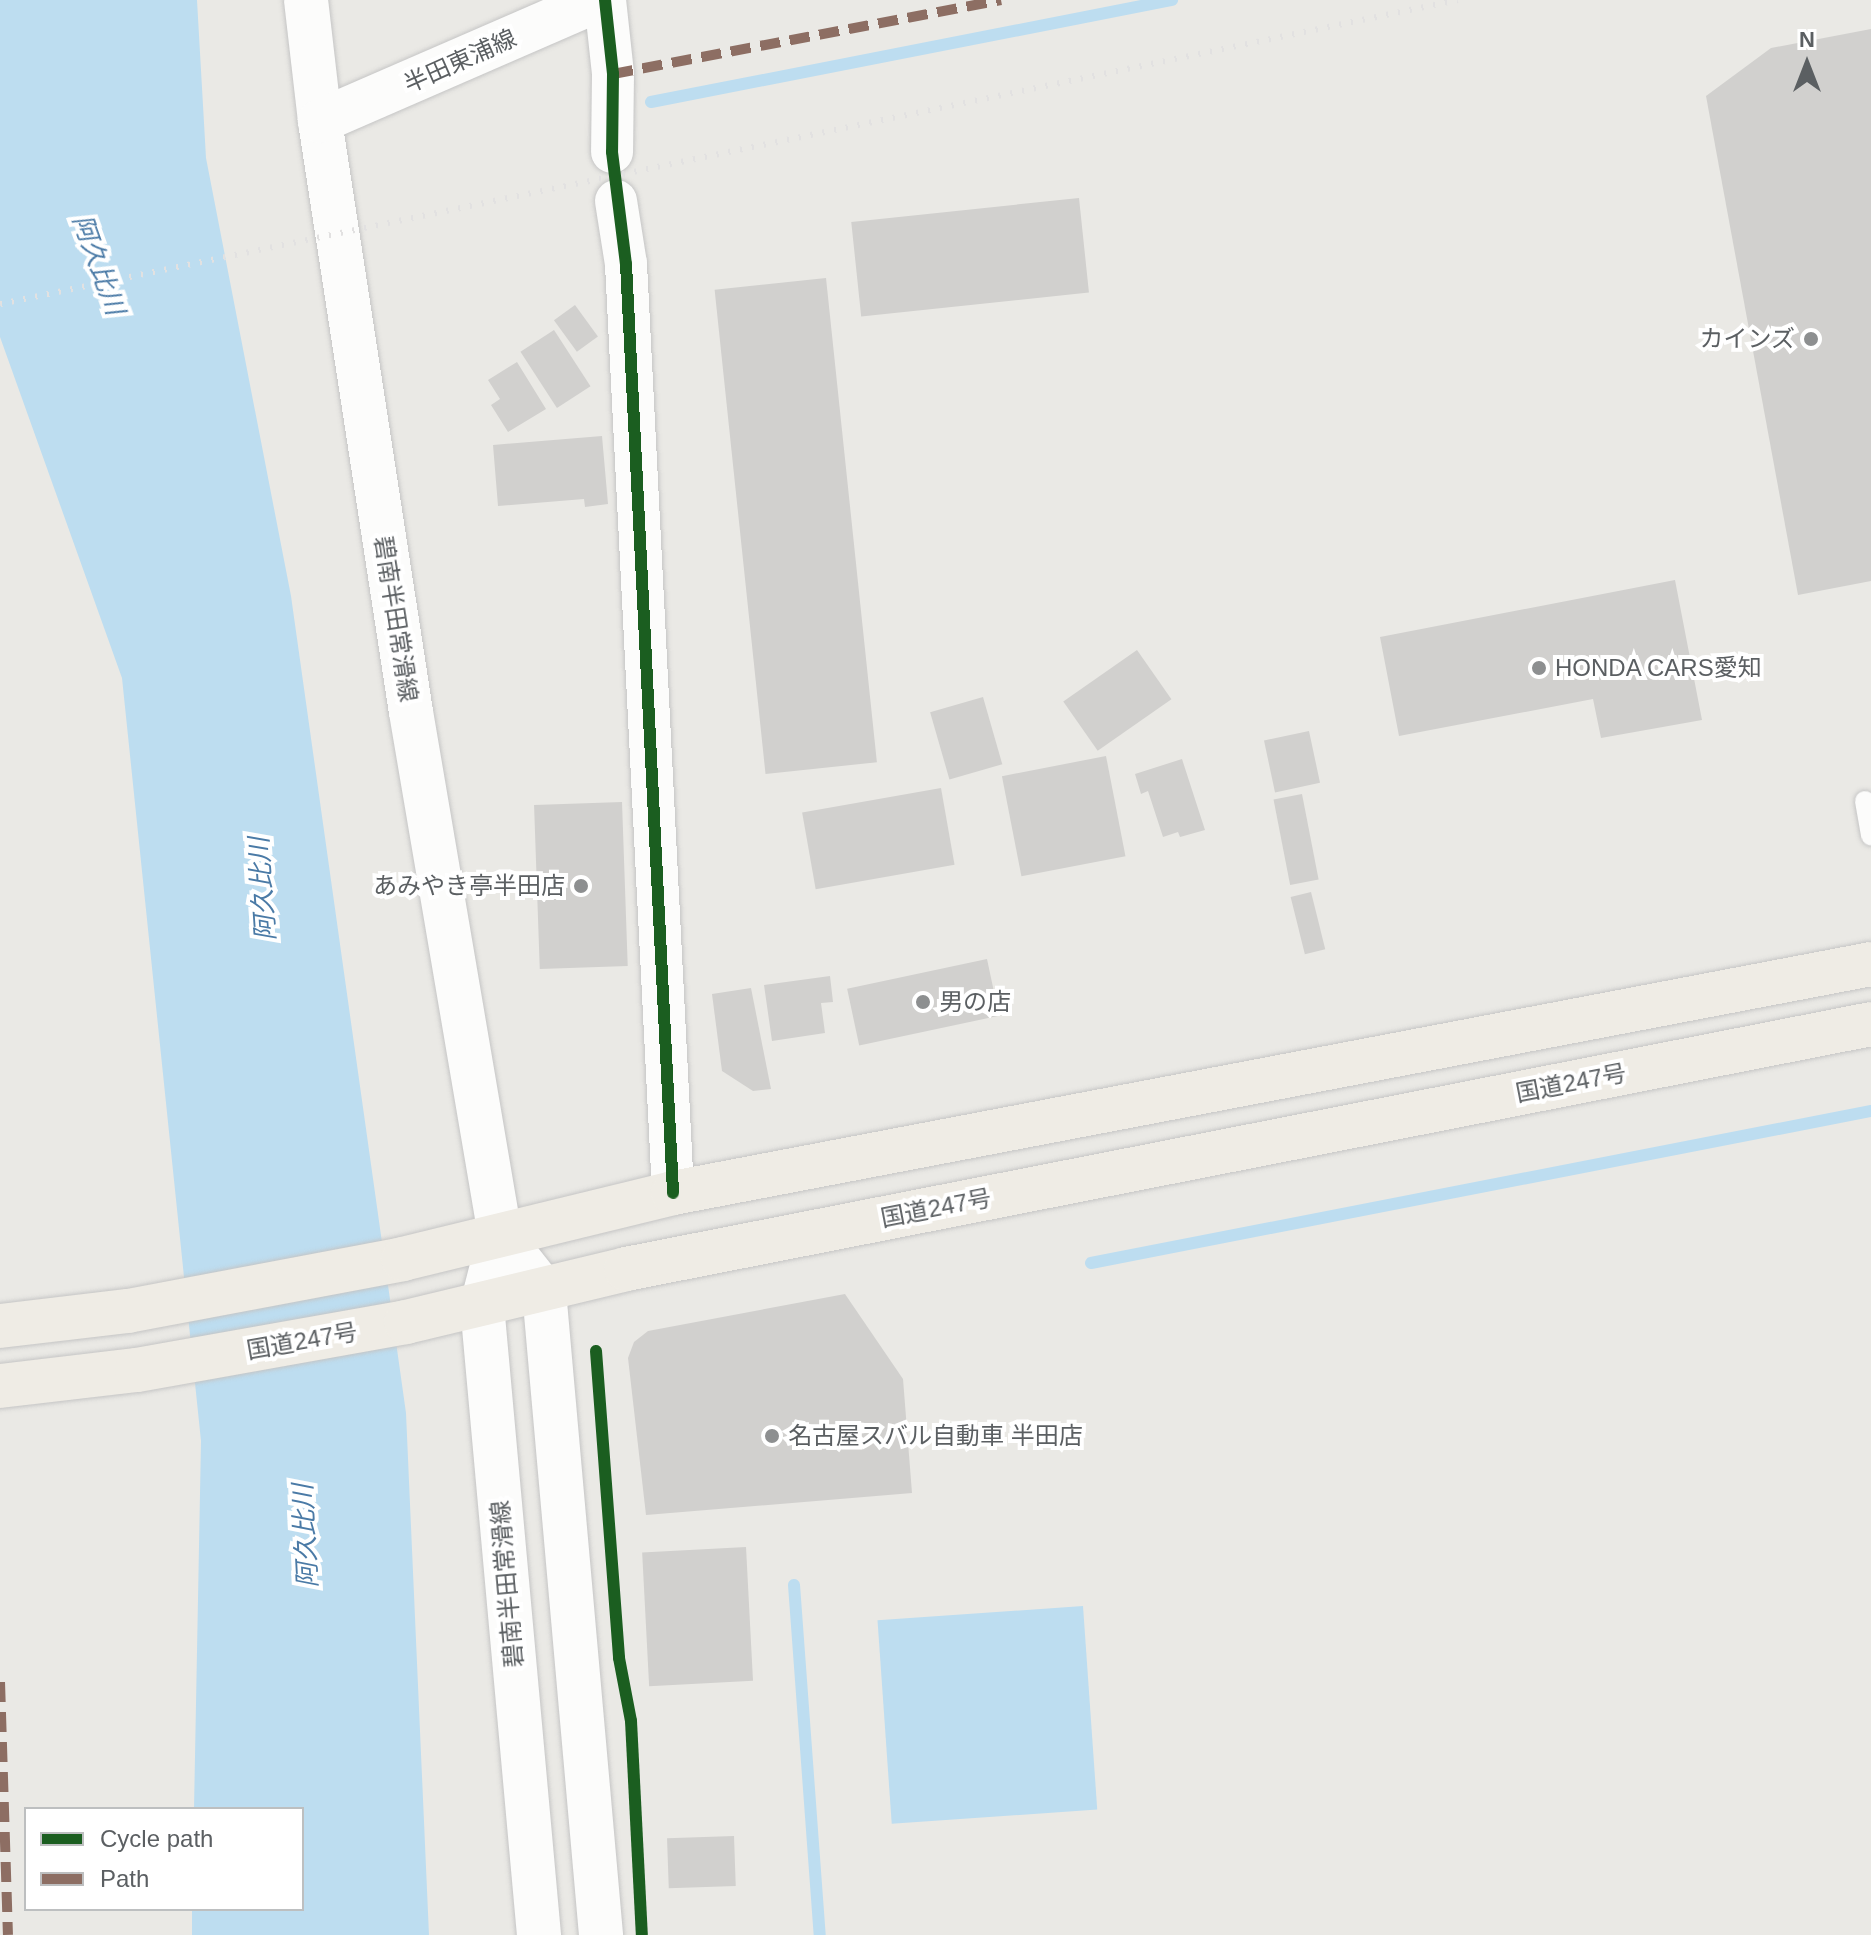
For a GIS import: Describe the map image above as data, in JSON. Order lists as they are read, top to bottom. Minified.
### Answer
{"streets":{"highway":["国道247号"],"main road":["半田東浦線","碧南半田常滑線"]},"crossings":[["半田東浦線","碧南半田常滑線"],["碧南半田常滑線","国道247号"]],"water":["阿久比川"],"places":["カインズ","HONDA CARS愛知","あみやき亭半田店","男の店","名古屋スバル自動車 半田店"],"legend":["Cycle path","Path"],"north":"top"}
